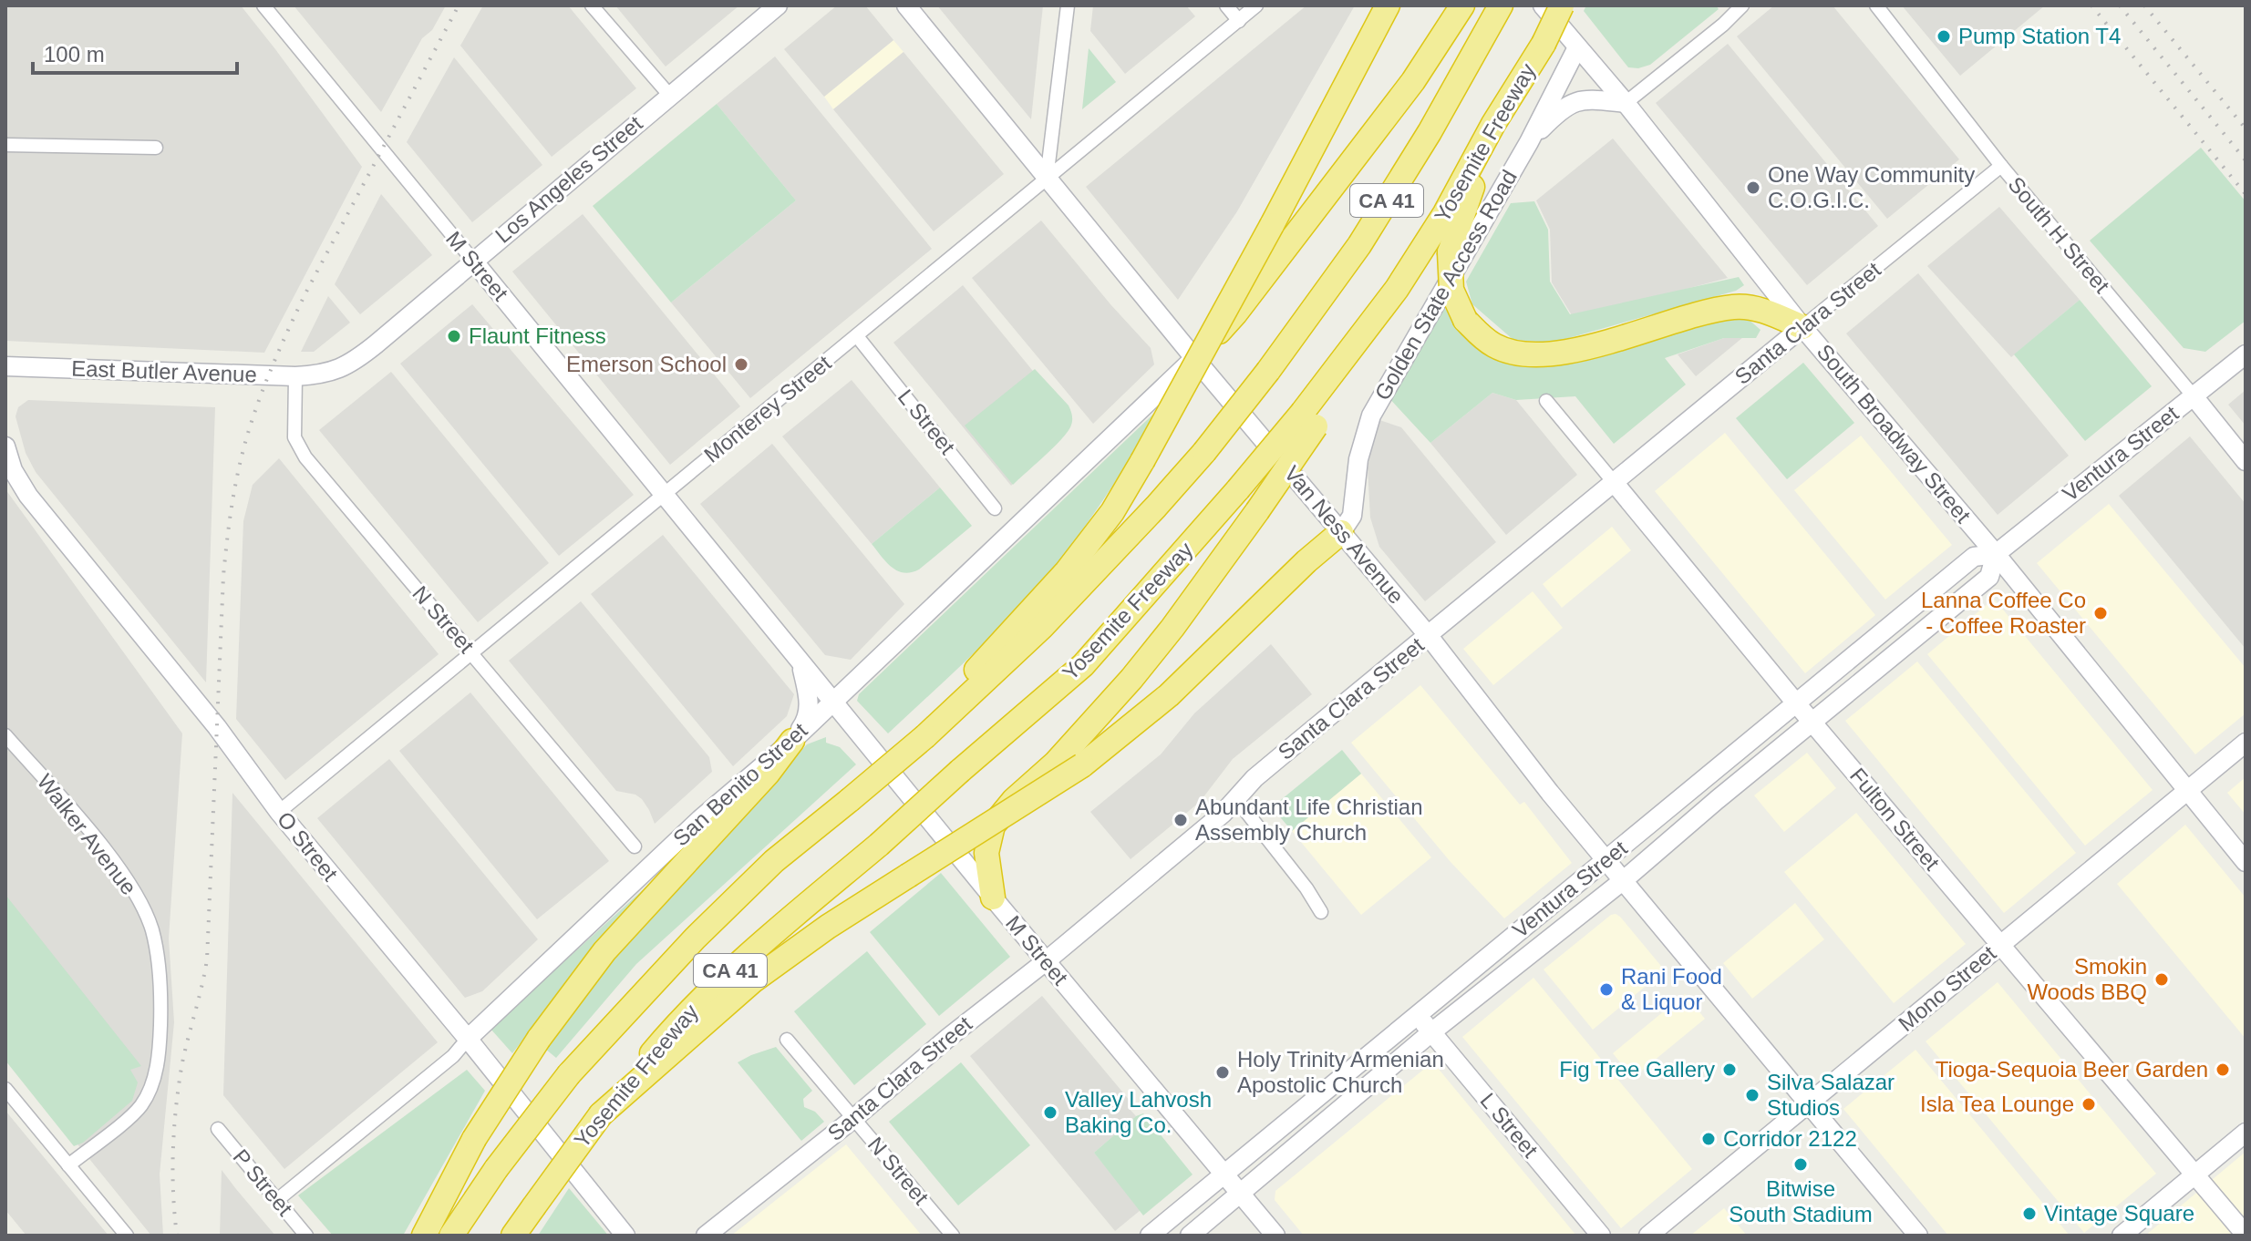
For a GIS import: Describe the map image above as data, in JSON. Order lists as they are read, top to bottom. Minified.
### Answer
{"streets":{"highway":["Yosemite Freeway","CA 41"],"street":["Los Angeles Street","South H Street","M Street","Golden State Access Road","Santa Clara Street","East Butler Avenue","Monterey Street","L Street","South Broadway Street","Ventura Street","Van Ness Avenue","N Street","San Benito Street","Fulton Street","Walker Avenue","O Street","Mono Street","P Street"]},"crossings":[["Los Angeles Street","M Street"],["Los Angeles Street","East Butler Avenue"],["South H Street","Santa Clara Street"],["South H Street","Ventura Street"],["M Street","Santa Clara Street"],["M Street","Monterey Street"],["M Street","Ventura Street"],["M Street","San Benito Street"],["Golden State Access Road","South Broadway Street"],["Golden State Access Road","Van Ness Avenue"],["Santa Clara Street","South Broadway Street"],["Santa Clara Street","Van Ness Avenue"],["Santa Clara Street","N Street"],["Santa Clara Street","Fulton Street"],["East Butler Avenue","N Street"],["Monterey Street","L Street"],["Monterey Street","Van Ness Avenue"],["Monterey Street","N Street"],["Monterey Street","O Street"],["L Street","Ventura Street"],["South Broadway Street","Ventura Street"],["South Broadway Street","Mono Street"],["Ventura Street","Van Ness Avenue"],["Ventura Street","Fulton Street"],["Van Ness Avenue","San Benito Street"],["Van Ness Avenue","Mono Street"],["San Benito Street","O Street"],["San Benito Street","P Street"],["Fulton Street","Mono Street"]],"places":["Pump Station T4","One Way Community C.O.G.I.C.","Flaunt Fitness","Emerson School","Lanna Coffee Co - Coffee Roaster","Abundant Life Christian Assembly Church","Smokin Woods BBQ","Rani Food & Liquor","Fig Tree Gallery","Tioga-Sequoia Beer Garden","Holy Trinity Armenian Apostolic Church","Silva Salazar Studios","Isla Tea Lounge","Valley Lahvosh Baking Co.","Corridor 2122","Bitwise South Stadium","Vintage Square"],"scale_bar":"100 m"}
